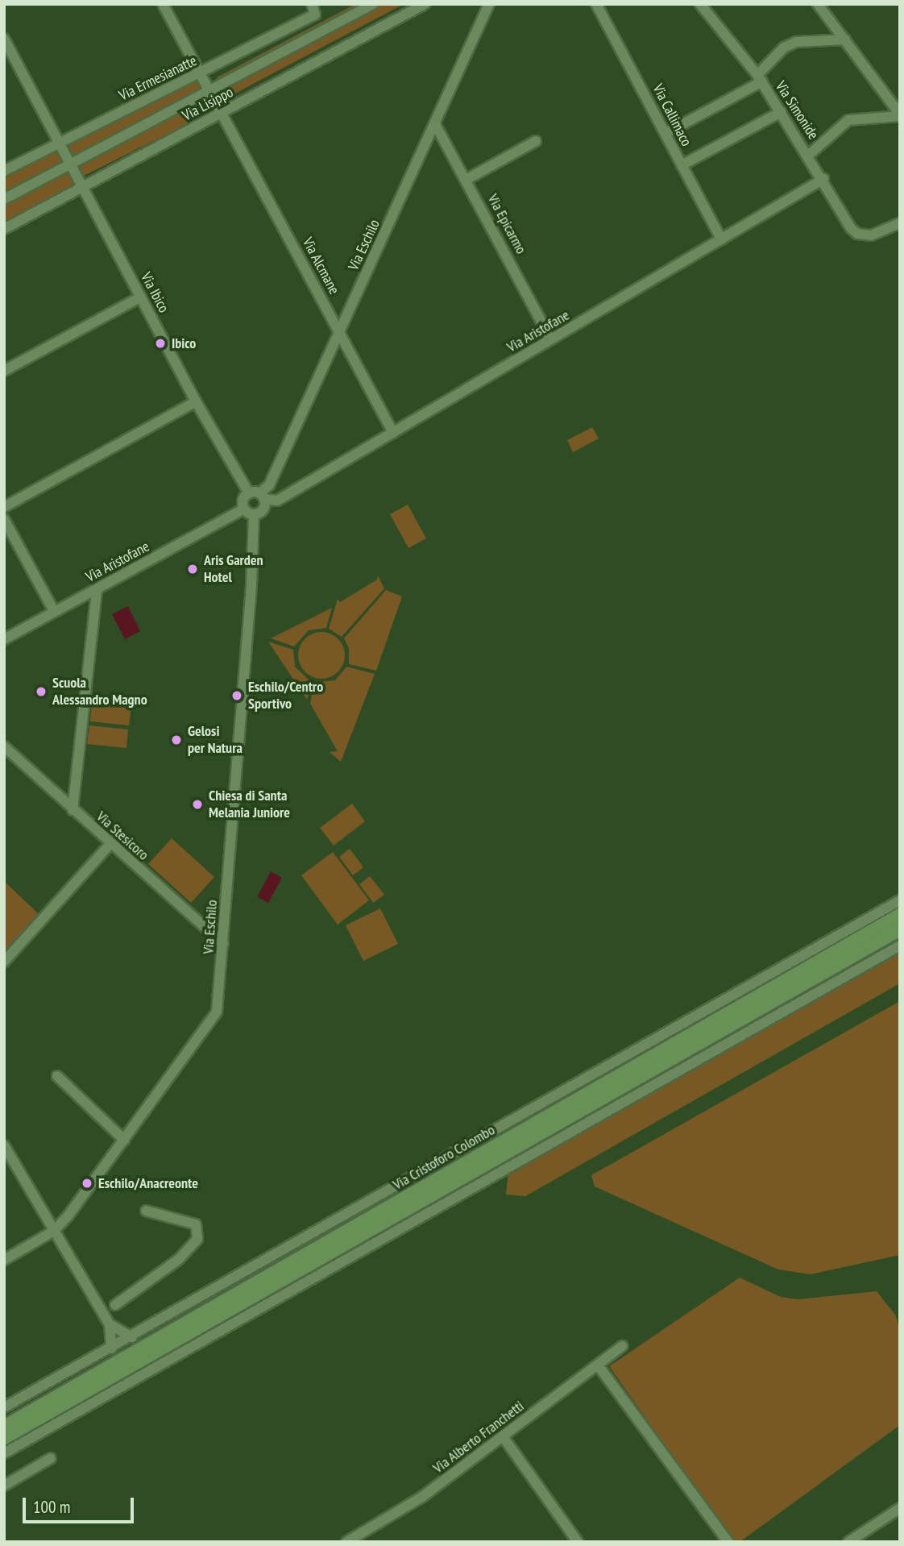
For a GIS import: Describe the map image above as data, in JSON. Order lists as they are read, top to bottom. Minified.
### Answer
{"streets":{"main road":["Via Cristoforo Colombo"],"street":["Via Ermesianatte","Via Lisippo","Via Simonide","Via Callimaco","Via Epicarmo","Via Eschilo","Via Alcmane","Via Ibico","Via Aristofane","Via Stesicoro","Via Alberto Franchetti"]},"crossings":[["Via Ermesianatte","Via Alcmane"],["Via Ermesianatte","Via Ibico"],["Via Lisippo","Via Alcmane"],["Via Lisippo","Via Ibico"],["Via Simonide","Via Aristofane"],["Via Callimaco","Via Aristofane"],["Via Epicarmo","Via Eschilo"],["Via Epicarmo","Via Aristofane"],["Via Eschilo","Via Alcmane"],["Via Eschilo","Via Ibico"],["Via Eschilo","Via Aristofane"],["Via Eschilo","Via Stesicoro"],["Via Alcmane","Via Aristofane"],["Via Ibico","Via Aristofane"]],"places":["Ibico","Aris Garden Hotel","Scuola Alessandro Magno","Eschilo/Centro Sportivo","Gelosi per Natura","Chiesa di Santa Melania Juniore","Eschilo/Anacreonte"],"scale_bar":"100 m"}
